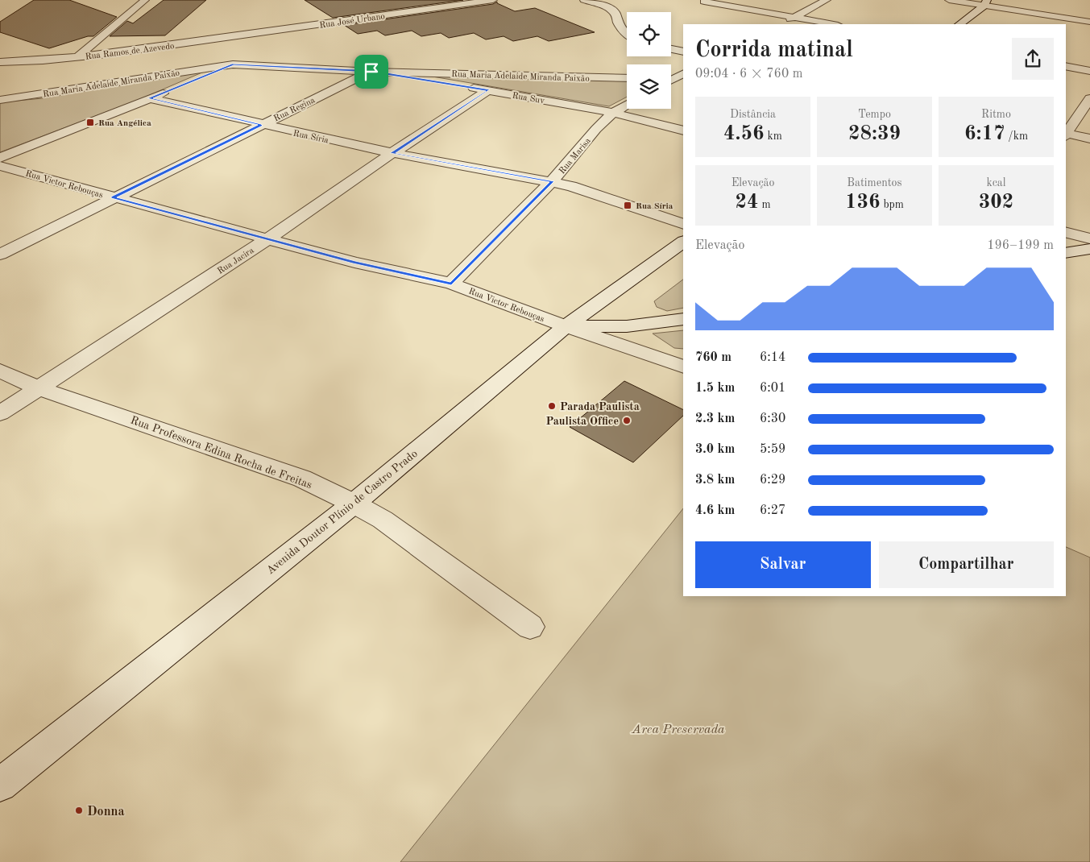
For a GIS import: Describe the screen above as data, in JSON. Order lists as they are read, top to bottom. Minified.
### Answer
{"streets":{"street":["Rua José Urbano","Rua Ramos de Azevedo","Rua Maria Adelaide Miranda Paixão","Rua Suv","Rua Regina","Rua Síria","Rua Marisa","Rua Victor Rebouças","Rua Jacira","Rua Professora Edina Rocha de Freitas","Avenida Doutor Plínio de Castro Prado"]},"crossings":[["Rua José Urbano","Rua Ramos de Azevedo"],["Rua Maria Adelaide Miranda Paixão","Rua Suv"],["Rua Maria Adelaide Miranda Paixão","Rua Regina"],["Rua Suv","Rua Regina"],["Rua Suv","Rua Marisa"],["Rua Suv","Rua Jacira"],["Rua Regina","Rua Síria"],["Rua Regina","Rua Victor Rebouças"],["Rua Síria","Rua Marisa"],["Rua Síria","Rua Jacira"],["Rua Marisa","Rua Victor Rebouças"],["Rua Victor Rebouças","Rua Jacira"],["Rua Victor Rebouças","Avenida Doutor Plínio de Castro Prado"],["Rua Jacira","Rua Professora Edina Rocha de Freitas"],["Rua Professora Edina Rocha de Freitas","Avenida Doutor Plínio de Castro Prado"]],"parks":["Area Preservada"],"places":{"transit":["Rua Angélica","Rua Síria"],"other":["Parada Paulista","Paulista Office","Donna"]},"page":{"heading":["Corrida matinal","09:04 · 6 × 760 m"],"stats":[["Distância","4.56 km"],["Tempo","28:39"],["Ritmo","6:17 /km"],["Elevação","24 m"],["Batimentos","136 bpm"],["kcal","302"]],"chart":["Elevação","196–199 m"],"list":[{"name":"760 m","note":"6:14"},{"name":"1.5 km","note":"6:01"},{"name":"2.3 km","note":"6:30"},{"name":"3.0 km","note":"5:59"},{"name":"3.8 km","note":"6:29"},{"name":"4.6 km","note":"6:27"}],"buttons":["Salvar","Compartilhar"]}}
